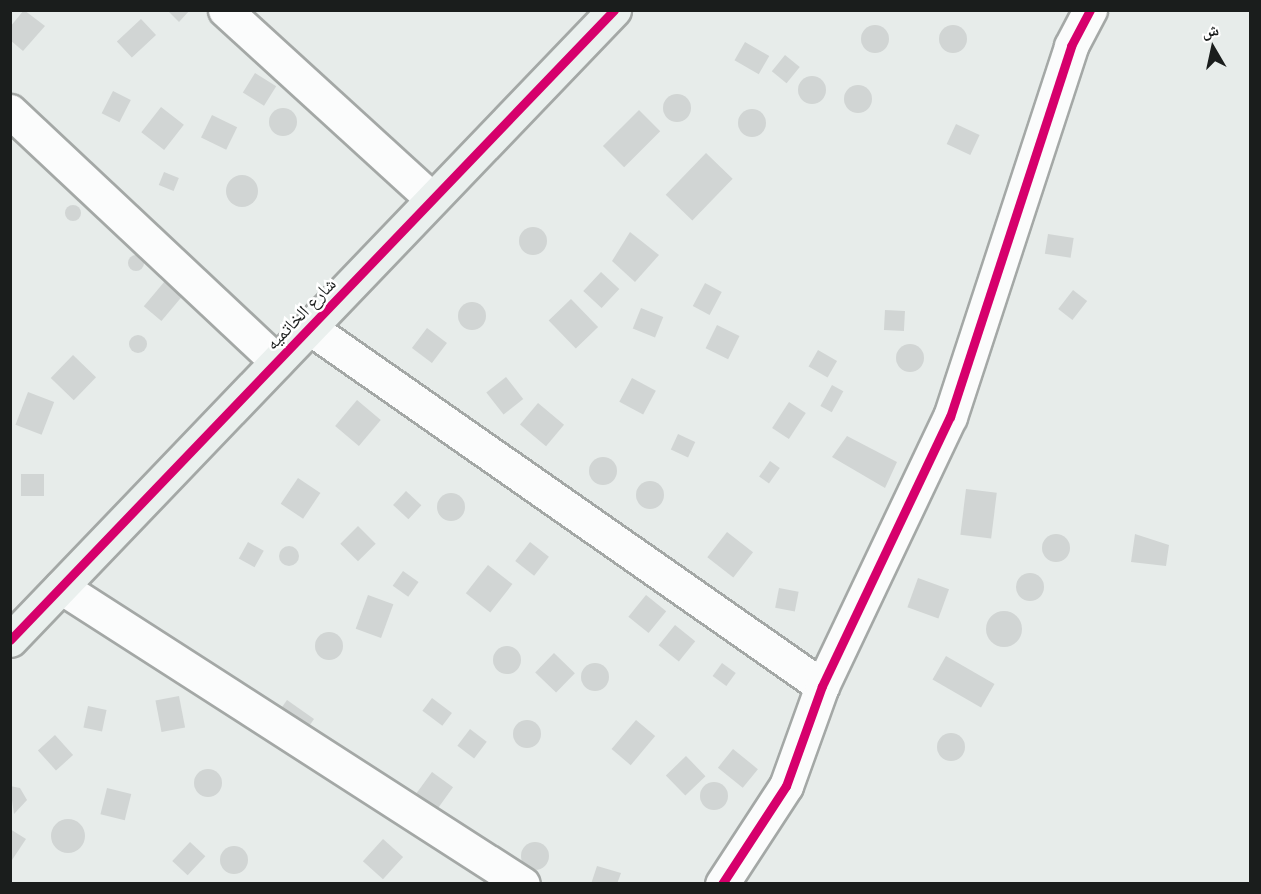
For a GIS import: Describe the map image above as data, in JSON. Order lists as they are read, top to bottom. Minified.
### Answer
{"streets":{"street":["شارع الخاتميه"]},"north":"top"}
